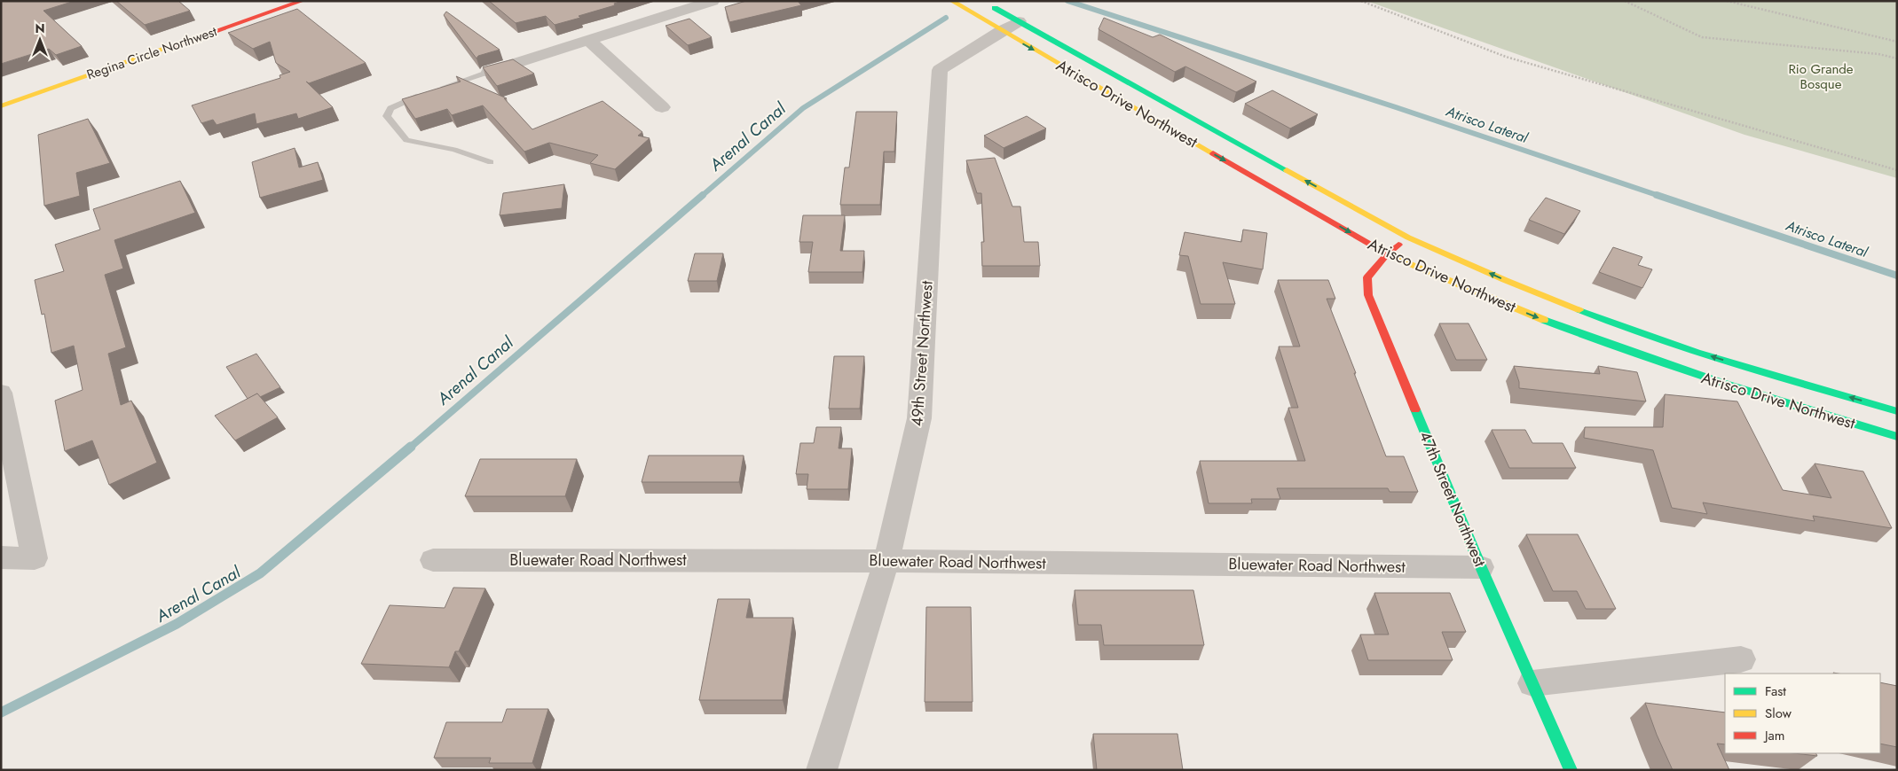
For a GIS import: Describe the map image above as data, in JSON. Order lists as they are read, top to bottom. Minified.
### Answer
{"streets":{"main road":["Regina Circle Northwest","Atrisco Drive Northwest","47th Street Northwest"],"street":["49th Street Northwest","Bluewater Road Northwest"]},"crossings":[["Atrisco Drive Northwest","49th Street Northwest"],["Atrisco Drive Northwest","47th Street Northwest"],["49th Street Northwest","Bluewater Road Northwest"],["47th Street Northwest","Bluewater Road Northwest"]],"water":["Atrisco Lateral","Arenal Canal"],"parks":["Rio Grande Bosque"],"legend":["Fast","Slow","Jam"],"north":"top"}
